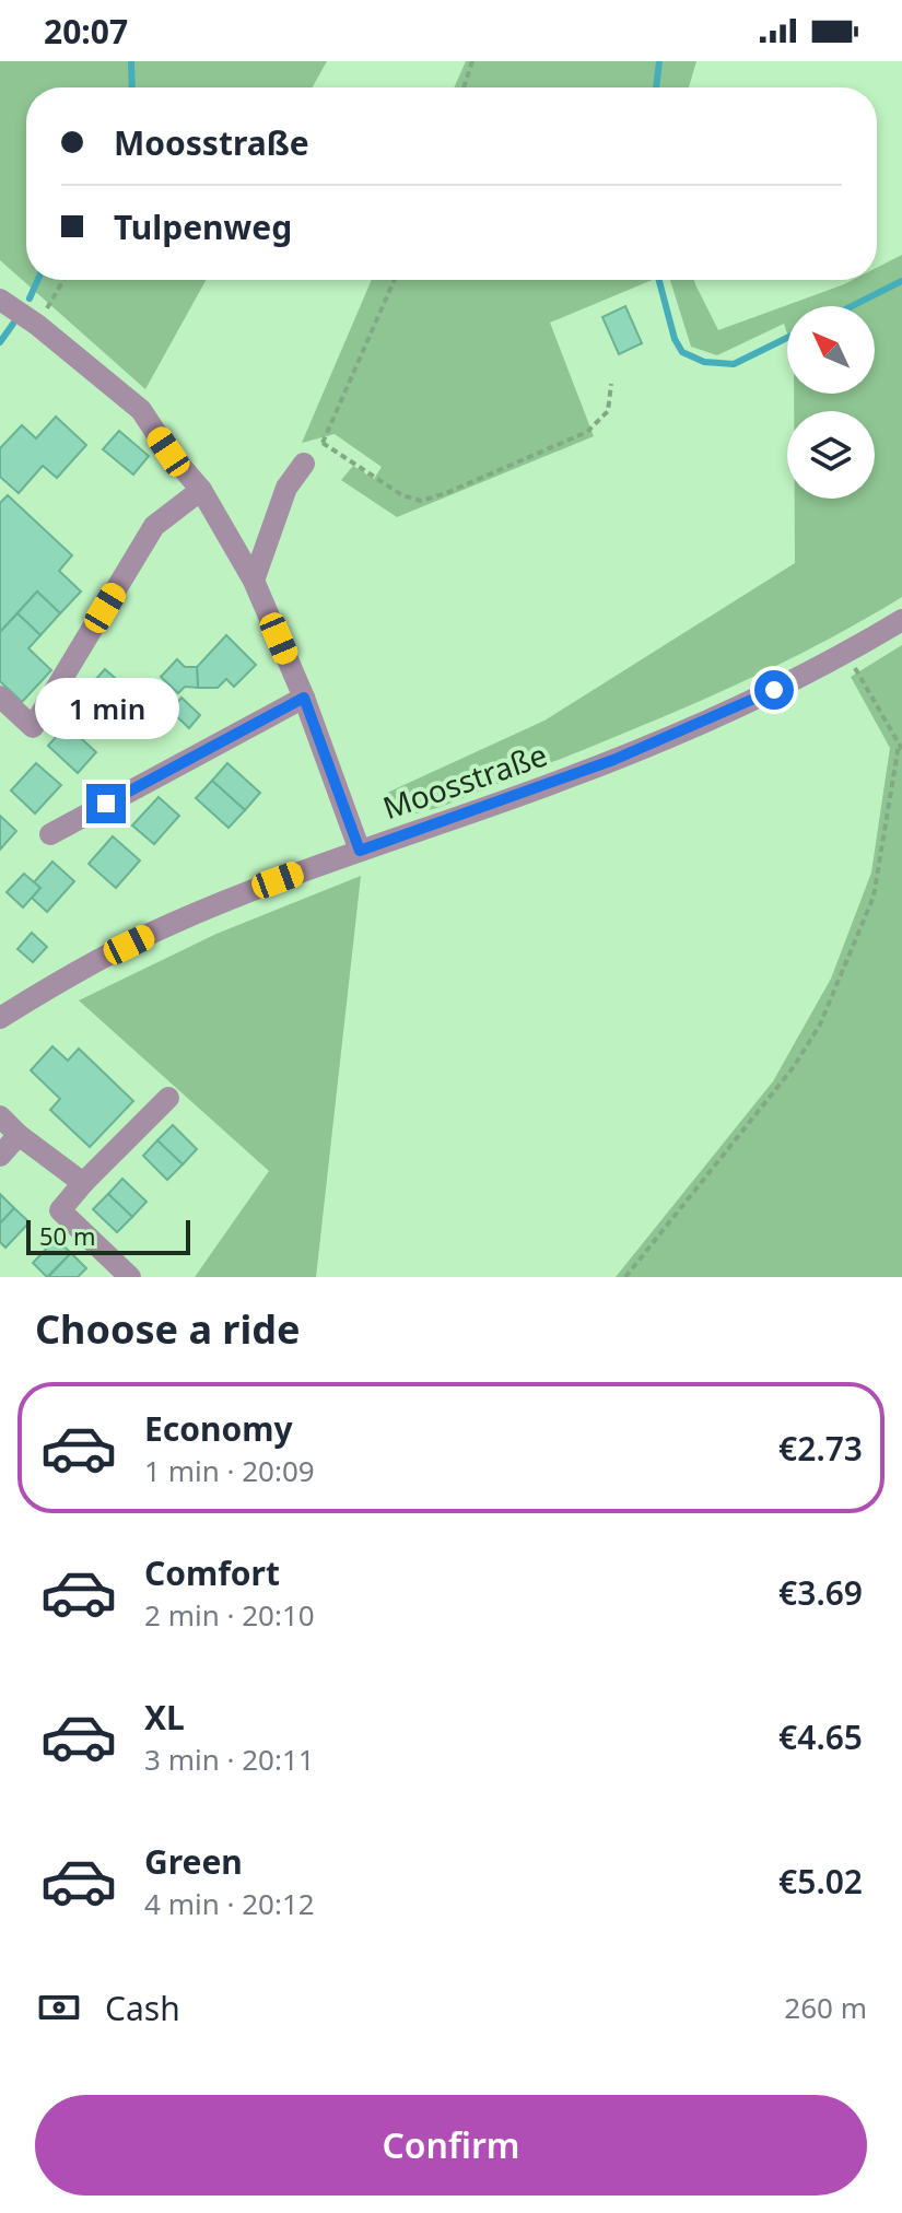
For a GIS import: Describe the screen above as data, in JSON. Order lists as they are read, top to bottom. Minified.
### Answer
{"streets":{"street":["Moosstraße"]},"scale_bar":"50 m","north":"top left","page":{"status":"20:07","banner":["Moosstraße","Tulpenweg"],"bubble":"1 min","scale":"50 m","heading":"Choose a ride","list":[{"name":"Economy","note":"1 min · 20:09","value":"€2.73"},{"name":"Comfort","note":"2 min · 20:10","value":"€3.69"},{"name":"XL","note":"3 min · 20:11","value":"€4.65"},{"name":"Green","note":"4 min · 20:12","value":"€5.02"}],"pay":["Cash","260 m"],"buttons":"Confirm"}}
